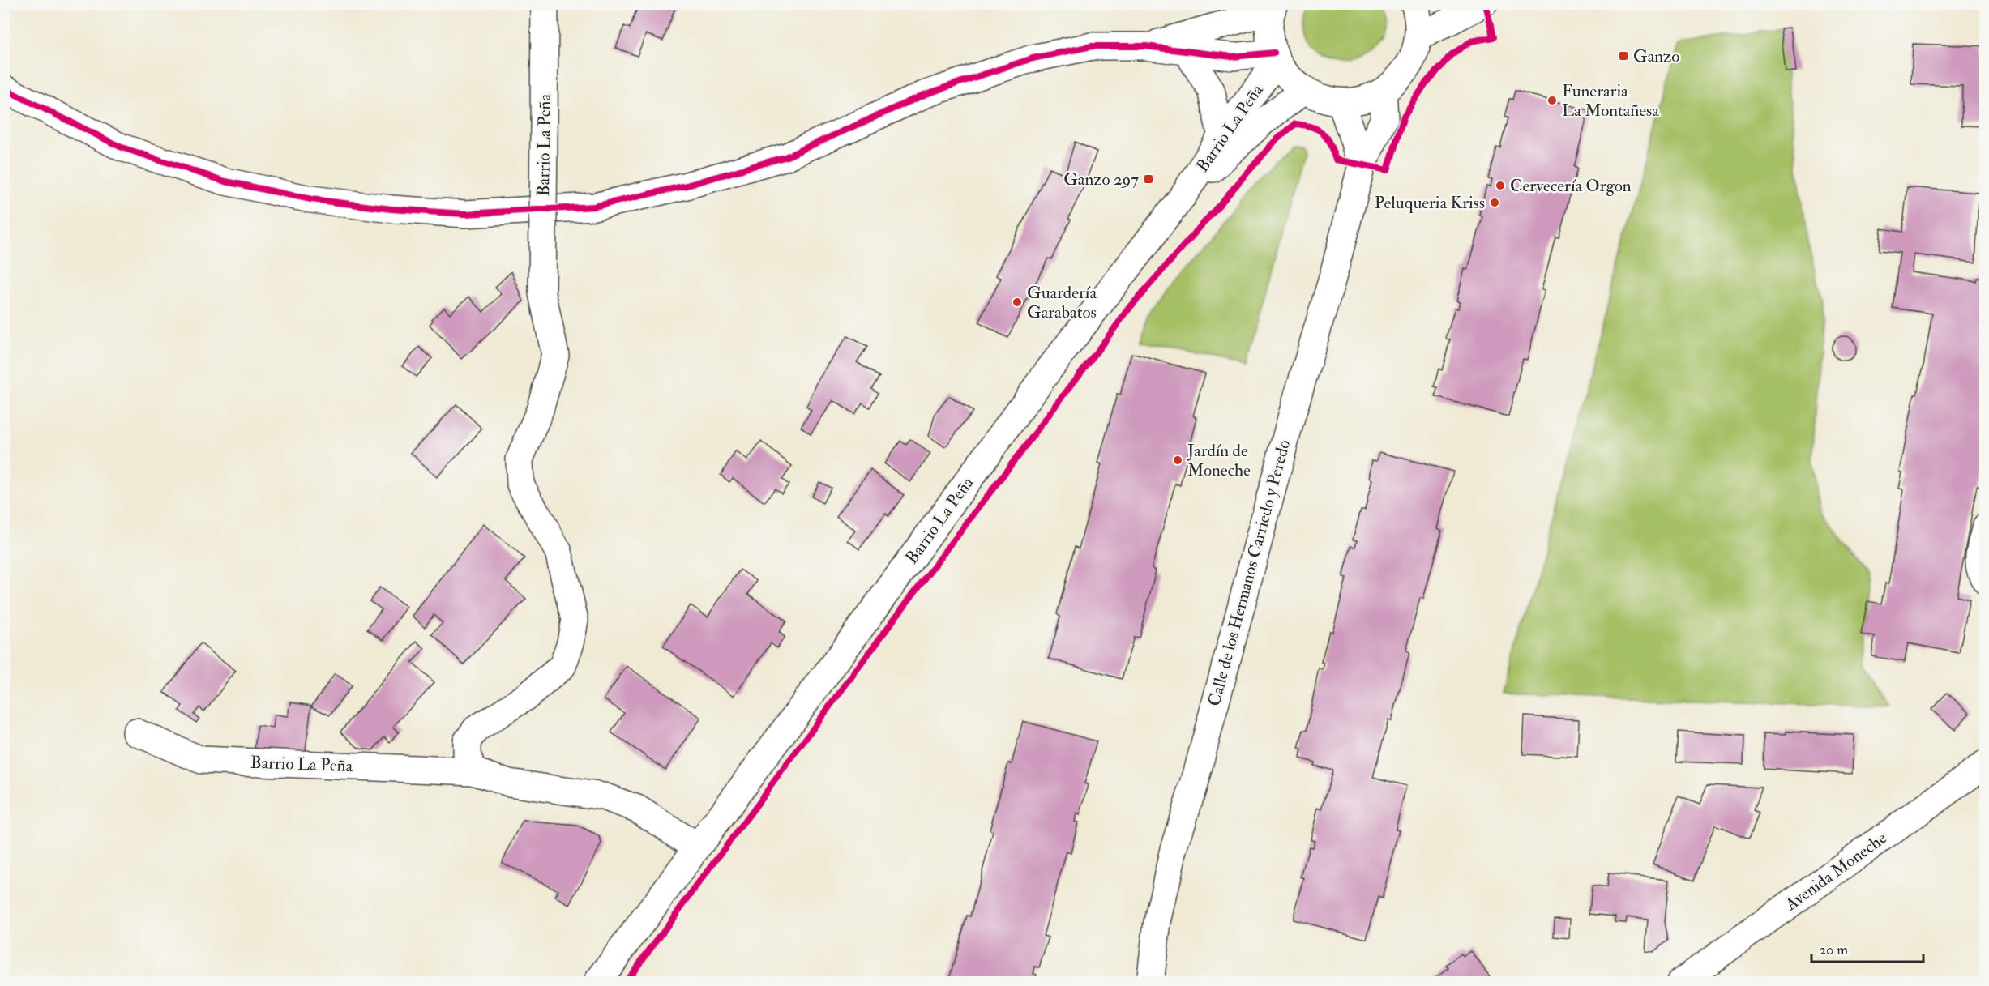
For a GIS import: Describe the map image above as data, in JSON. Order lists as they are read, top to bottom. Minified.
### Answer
{"streets":{"street":["Barrio La Peña","Calle de los Hermanos Carriedo y Peredo","Avenida Moneche"]},"places":{"transit":["Ganzo","Ganzo 297"],"other":["Funeraria La Montañesa","Cervecería Orgon","Peluqueria Kriss","Guardería Garabatos","Jardín de Moneche"]},"scale_bar":"20 m"}
